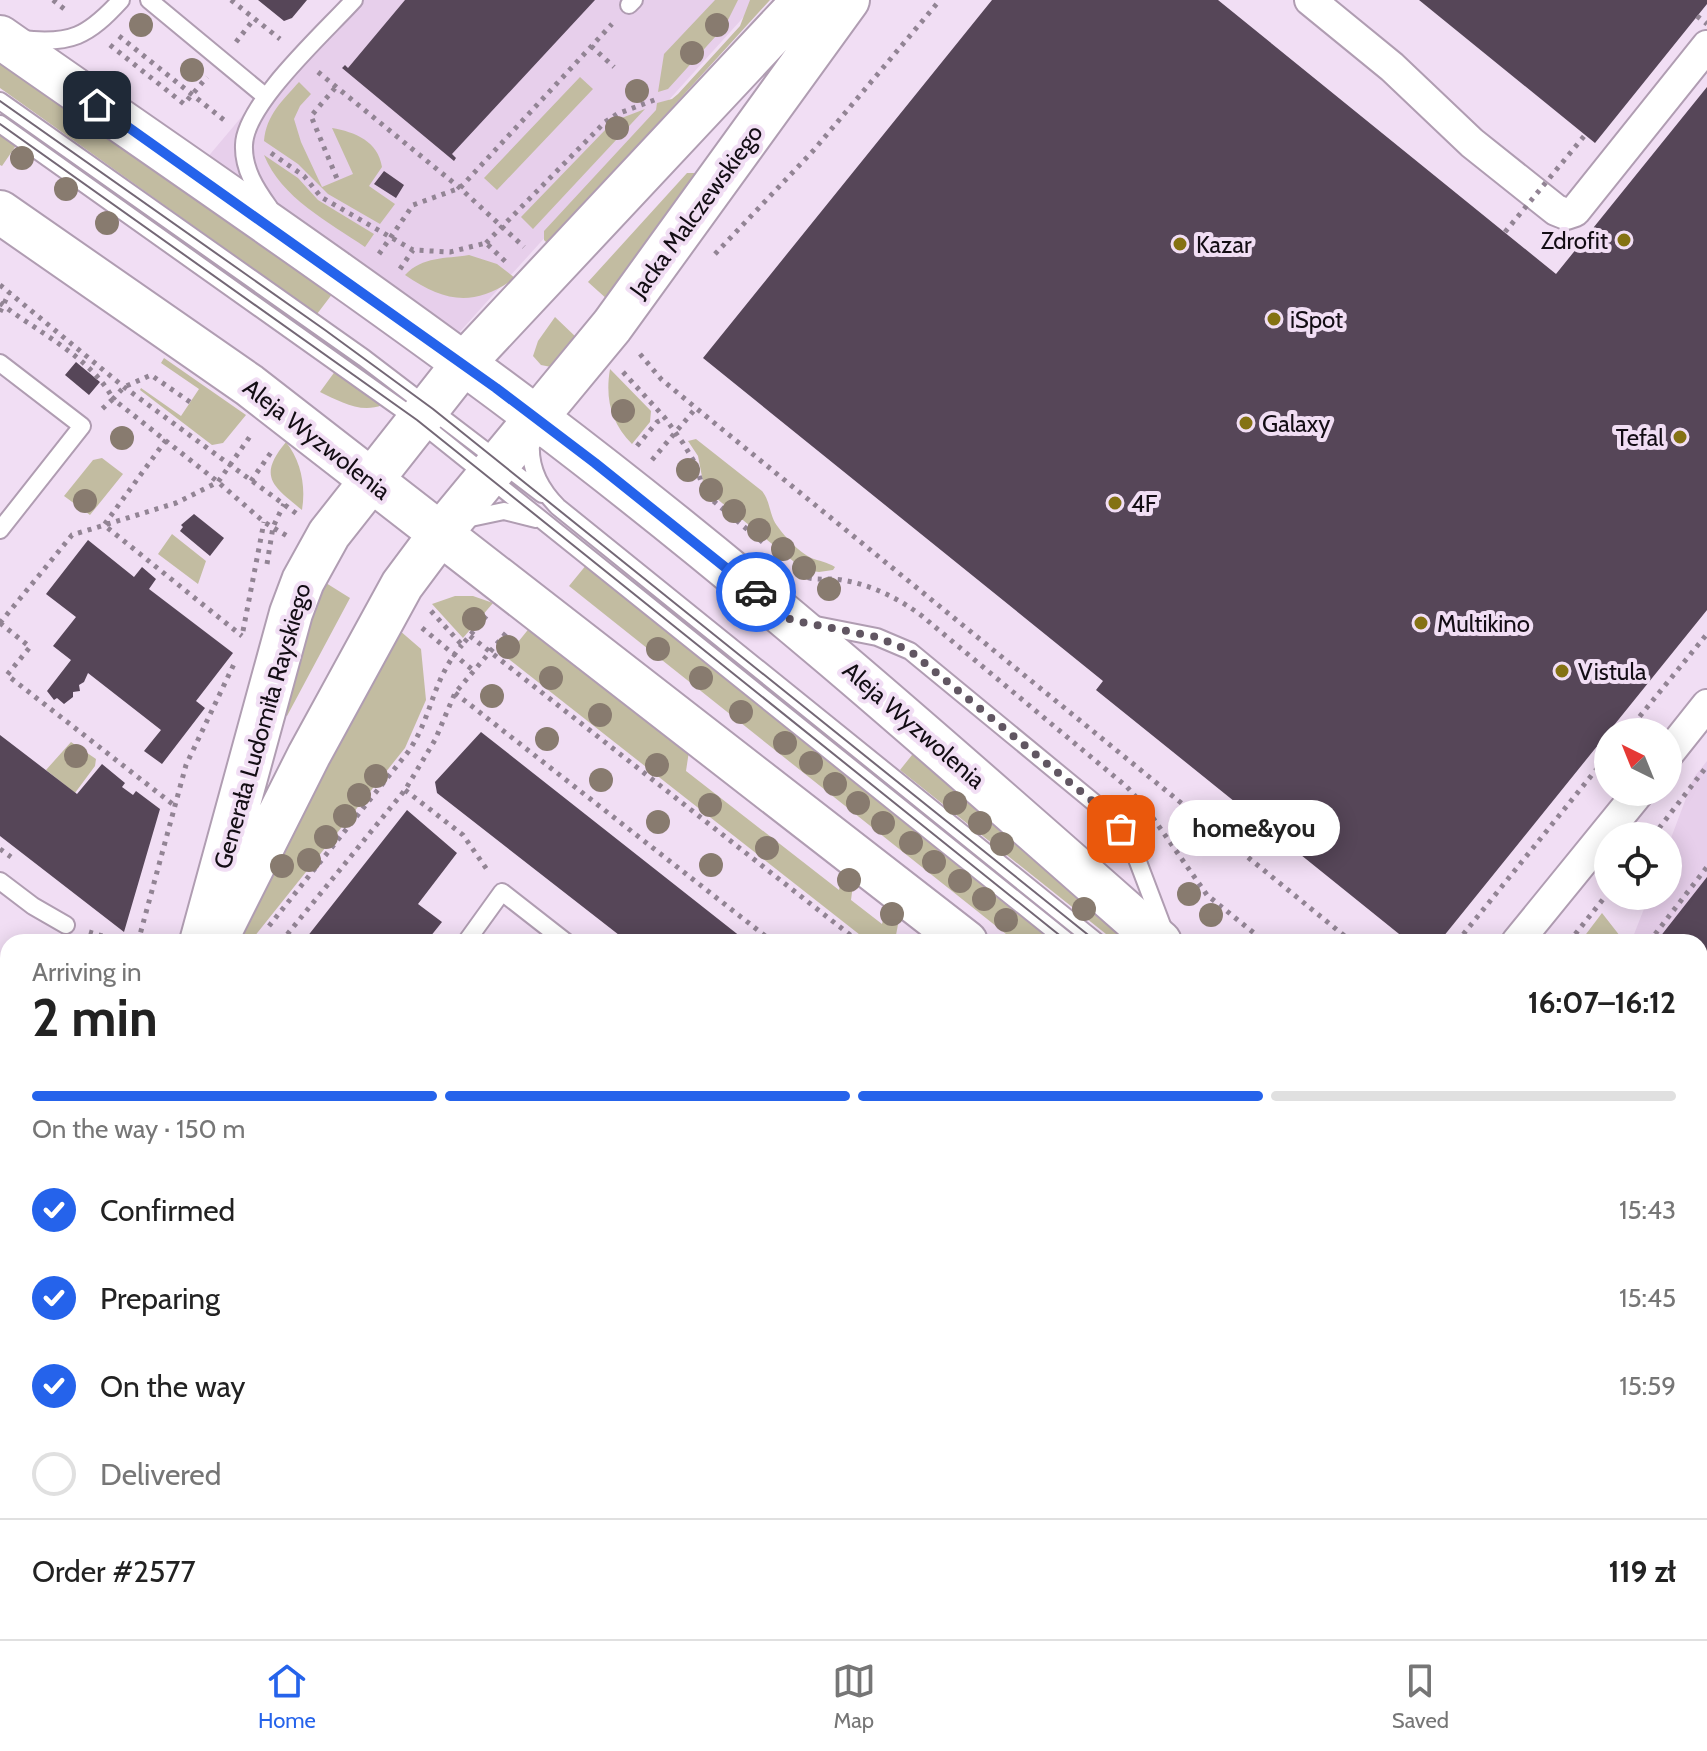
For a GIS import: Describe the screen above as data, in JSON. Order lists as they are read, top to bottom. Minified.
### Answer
{"streets":{"street":["Jacka Malczewskiego","Aleja Wyzwolenia","Generała Ludomiła Rayskiego"]},"crossings":[["Jacka Malczewskiego","Aleja Wyzwolenia"],["Aleja Wyzwolenia","Generała Ludomiła Rayskiego"]],"places":["Zdrofit","Kazar","iSpot","Galaxy","Tefal","4F","Multikino","Vistula","home&you"],"north":"top left","page":{"bubble":"home&you","heading":["2 min","Arriving in","16:07–16:12"],"panel":["Order #2577","119 zł"],"bar":"On the way · 150 m","list":[["Confirmed","15:43"],["Preparing","15:45"],["On the way","15:59"],"Delivered"],"tabs":["Home","Map","Saved"]}}
